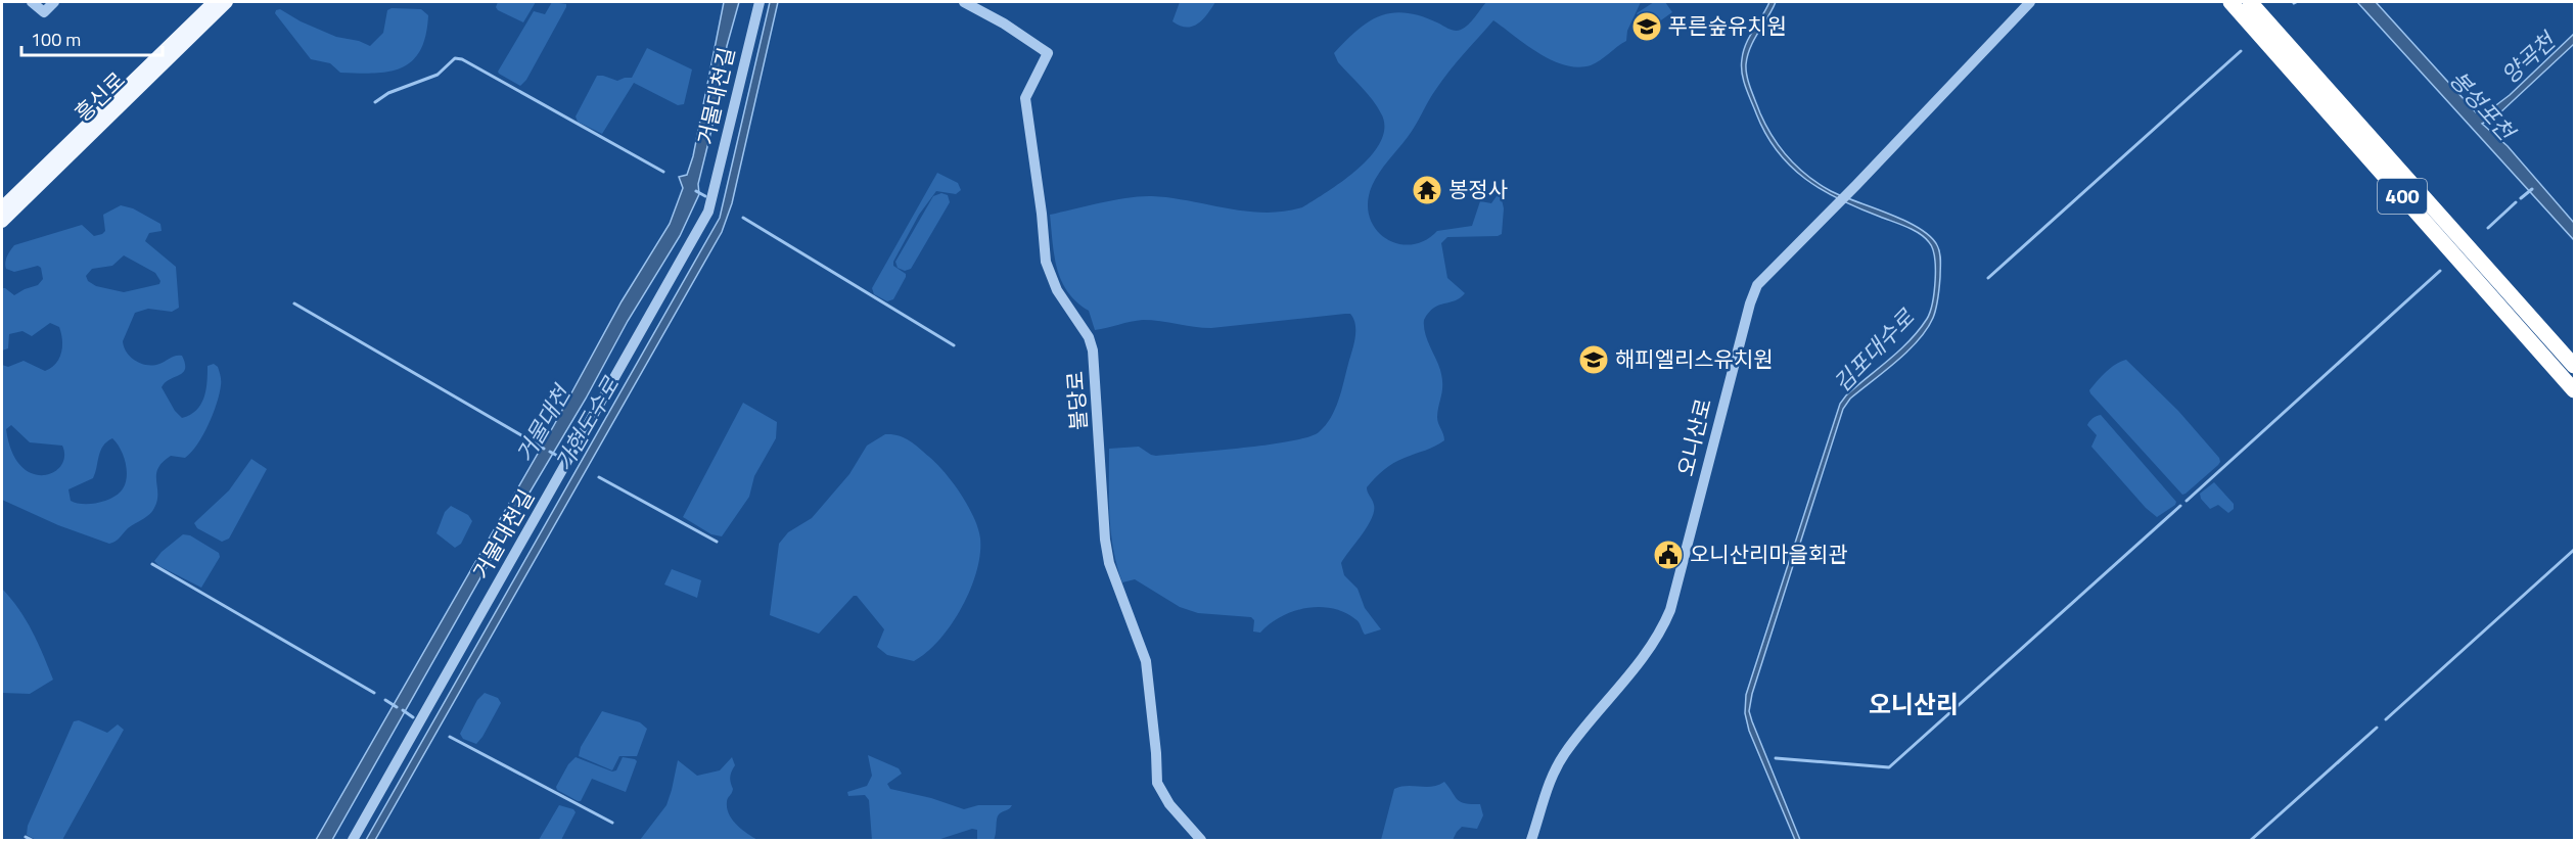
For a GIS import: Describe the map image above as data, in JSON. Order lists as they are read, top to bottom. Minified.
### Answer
{"streets":{"highway":["400"],"main road":["흥신로"],"street":["거물대천길","불당로","오니산로"]},"districts":["오니산리"],"water":["양곡천","봉성포천","김포대수로","거물대천","가현도수로"],"places":{"school or university":["푸른숲유치원","해피엘리스유치원"],"temple":["봉정사"],"public building":["오니산리마을회관"]},"scale_bar":"100 m"}
